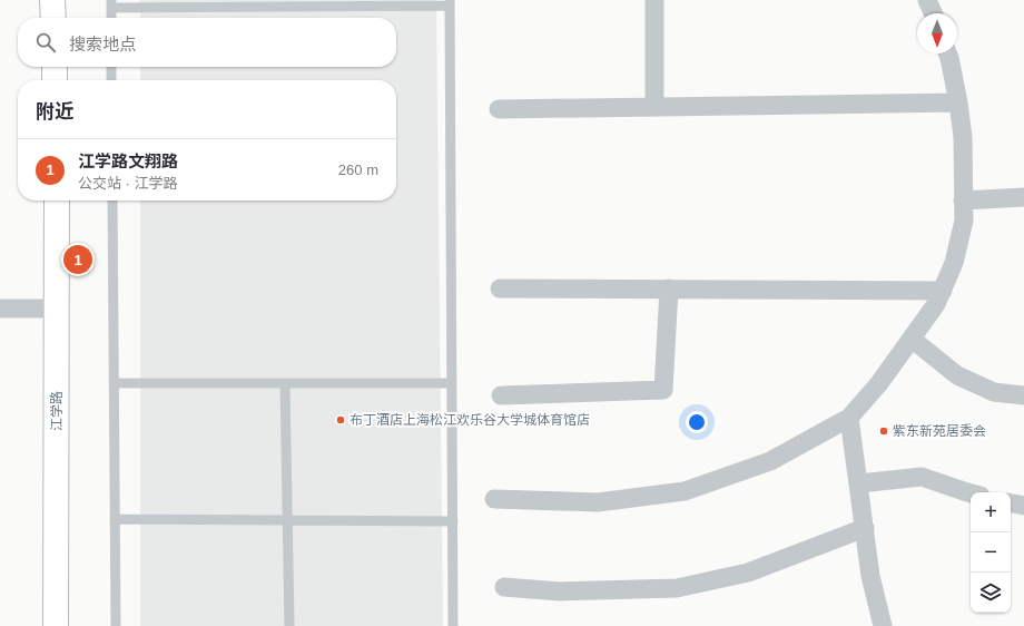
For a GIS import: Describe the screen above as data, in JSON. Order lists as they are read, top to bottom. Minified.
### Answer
{"streets":{"main road":["江学路"]},"places":["布丁酒店上海松江欢乐谷大学城体育馆店","紫东新苑居委会"],"north":"bottom","page":{"search":"搜索地点","heading":"附近","list":[{"mark":"1","name":"江学路文翔路","note":"公交站 · 江学路","value":"260 m"}],"pins":"1","map_buttons":["+","−"]}}
